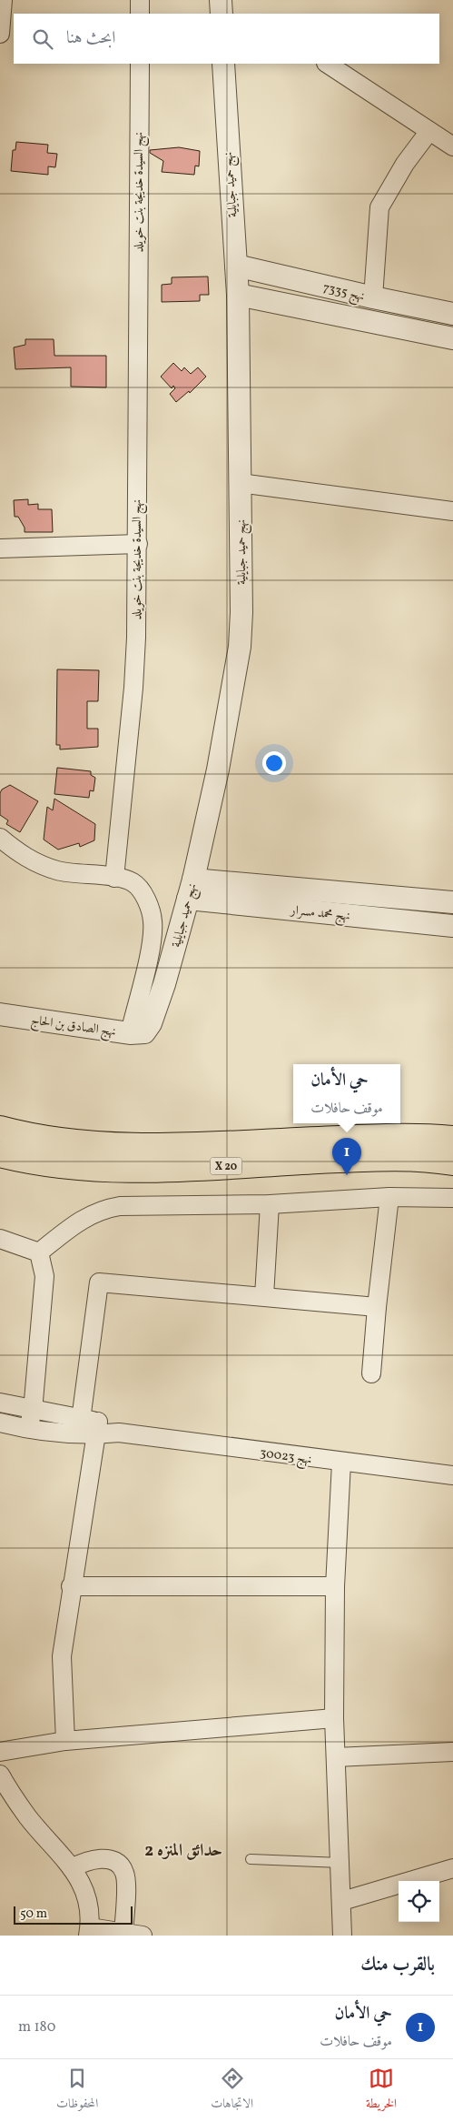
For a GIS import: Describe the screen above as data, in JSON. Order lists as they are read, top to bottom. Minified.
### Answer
{"streets":{"highway":["X 20"],"street":["نهج حميد جبايلية","نهج السيدة خديجة بنت خويلد","نهج 7335","نهج محمد مسرار","نهج الصادق بن الحاج","نهج 30023"]},"crossings":[["نهج حميد جبايلية","نهج 7335"],["نهج حميد جبايلية","نهج محمد مسرار"],["نهج حميد جبايلية","نهج الصادق بن الحاج"]],"districts":["حدائق المنزه 2"],"scale_bar":"50 m","page":{"search":"ابحث هنا","popup":["حي الأمان","موقف حافلات"],"pins":"1","scale":"50 m","heading":"بالقرب منك","list":[{"mark":"1","name":"حي الأمان","note":"موقف حافلات","value":"180 m"}],"nav":["الخريطة","الاتجاهات","المحفوظات"]}}
